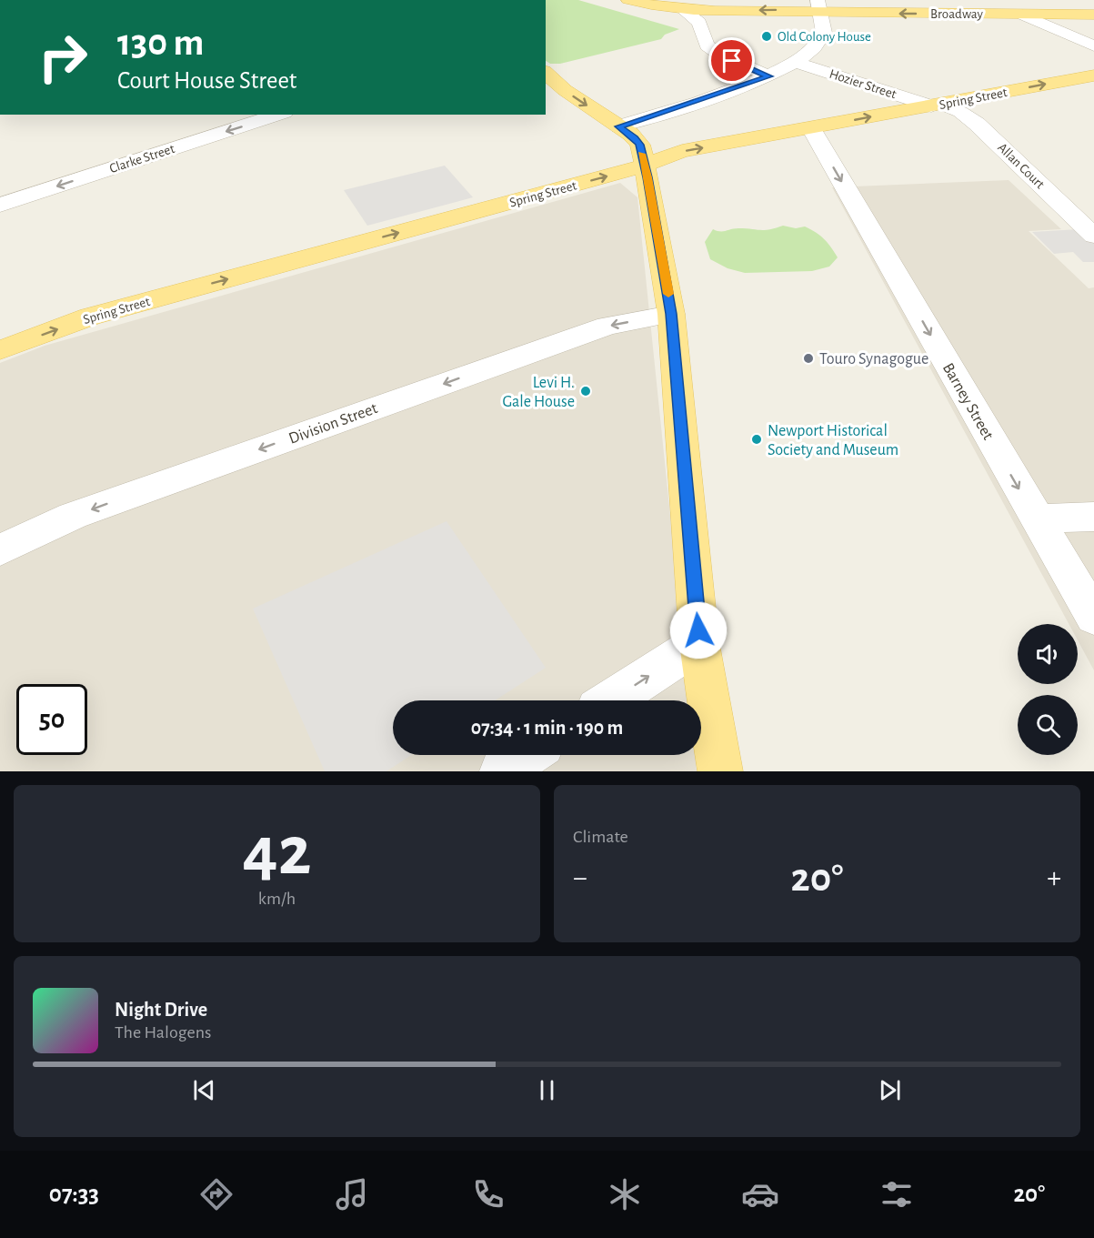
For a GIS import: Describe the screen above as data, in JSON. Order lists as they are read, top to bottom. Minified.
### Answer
{"streets":{"main road":["Broadway","Spring Street"],"street":["Hozier Street","Clarke Street","Allan Court","Barney Street","Division Street"]},"crossings":[["Hozier Street","Spring Street"],["Hozier Street","Allan Court"],["Spring Street","Allan Court"],["Spring Street","Barney Street"]],"one_way":["Broadway","Spring Street","Clarke Street","Barney Street","Division Street"],"places":["Old Colony House","Touro Synagogue","Levi H. Gale House","Newport Historical Society and Museum"],"page":{"turn":["130 m","Court House Street"],"limit":"50","trip":"07:34 · 1 min · 190 m","tile":[["42","km/h"],"Climate"],"heat":["−","20°","+"],"song":["Night Drive","The Halogens"],"tabs":["07:33","20°"]}}
